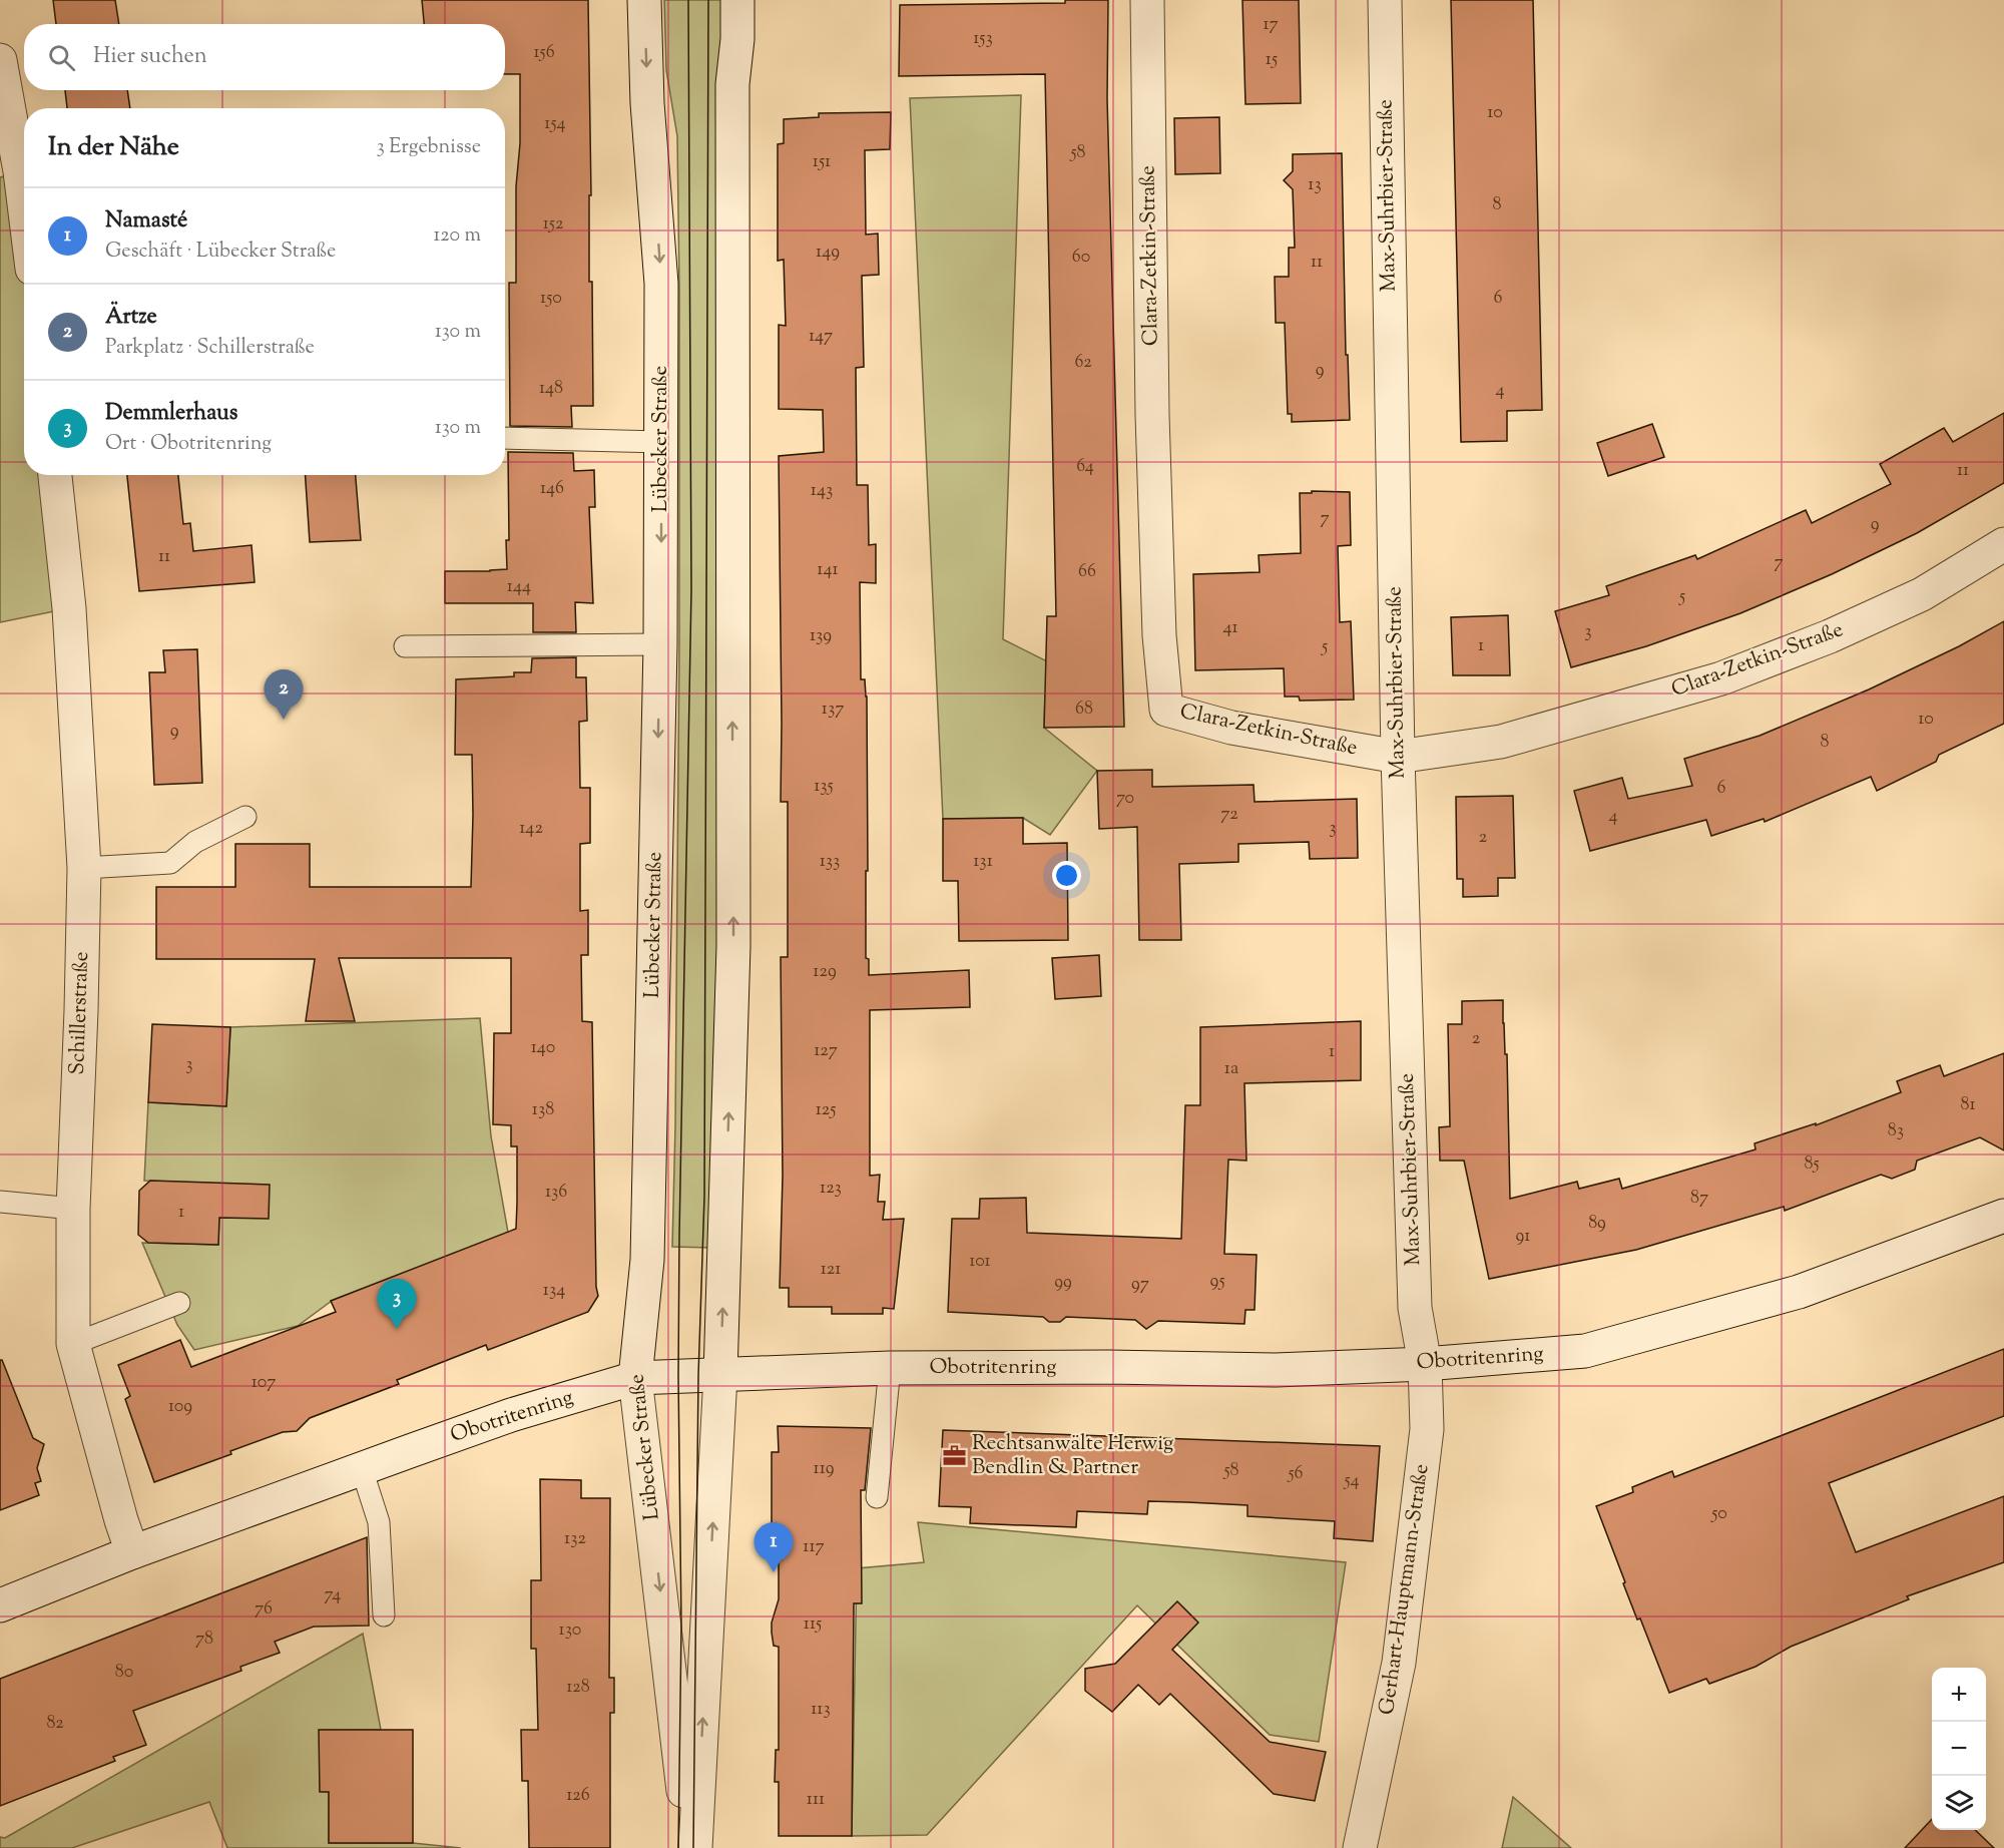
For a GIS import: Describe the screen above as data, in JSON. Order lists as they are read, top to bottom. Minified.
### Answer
{"streets":{"street":["Max-Suhrbier-Straße","Clara-Zetkin-Straße","Lübecker Straße","Schillerstraße","Obotritenring","Gerhart-Hauptmann-Straße"]},"crossings":[["Max-Suhrbier-Straße","Clara-Zetkin-Straße"],["Max-Suhrbier-Straße","Obotritenring"],["Max-Suhrbier-Straße","Gerhart-Hauptmann-Straße"],["Lübecker Straße","Obotritenring"],["Schillerstraße","Obotritenring"],["Obotritenring","Gerhart-Hauptmann-Straße"]],"places":{"office":["Rechtsanwälte Herwig Bendlin & Partner"]},"house_numbers":["17","153","156","15","10","154","58","151","13","8","152","149","60","11","150","6","147","62","9","148","4","64","11","146","143","7","9","11","7","141","66","144","5","41","3","139","1","5","137","68","10","9","8","135","6","70","72","4","142","3","2","133","131","129","2","140","127","1","3","1a","81","138","125","83","85","123","136","87","1","89","91","101","121","95","99","97","134","107","109","119","58","56","54","50","132","117","74","76","115","130","78","80","128","113","82","126","111"],"page":{"search":"Hier suchen","heading":["In der Nähe","3 Ergebnisse"],"list":[{"mark":"1","name":"Namasté","note":"Geschäft · Lübecker Straße","value":"120 m"},{"mark":"2","name":"Ärtze","note":"Parkplatz · Schillerstraße","value":"130 m"},{"mark":"3","name":"Demmlerhaus","note":"Ort · Obotritenring","value":"130 m"}],"pins":["2","3","1"],"map_buttons":["+","−"]}}
